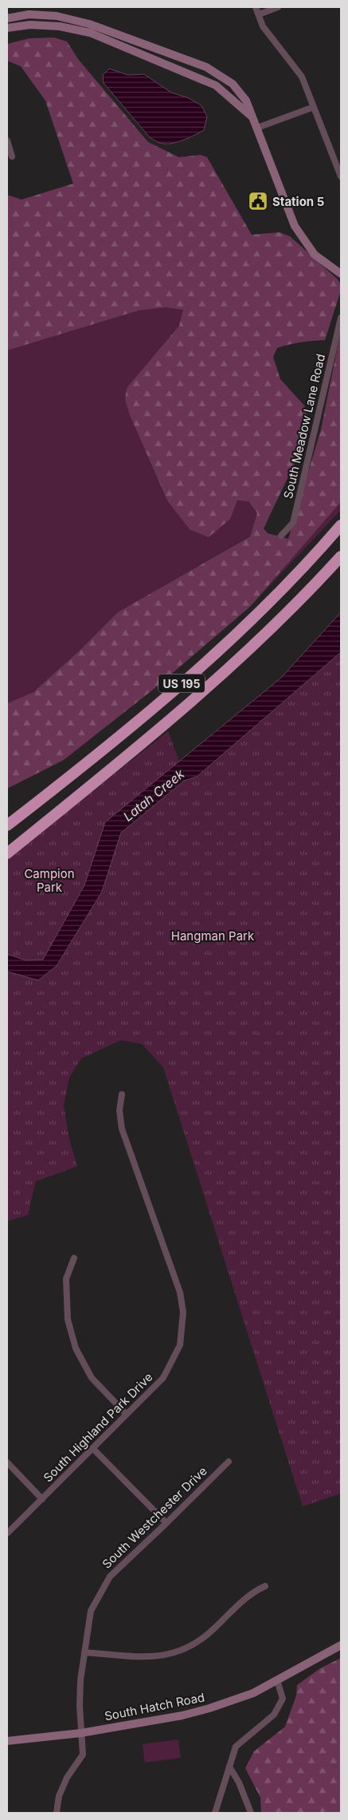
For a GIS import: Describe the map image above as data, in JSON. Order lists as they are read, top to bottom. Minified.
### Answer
{"streets":{"highway":["US 195"],"street":["South Meadow Lane Road","South Highland Park Drive","South Westchester Drive","South Hatch Road"]},"crossings":[["South Westchester Drive","South Hatch Road"]],"water":["Latah Creek"],"parks":["Campion Park","Hangman Park"],"places":{"public building":["Station 5"]}}
